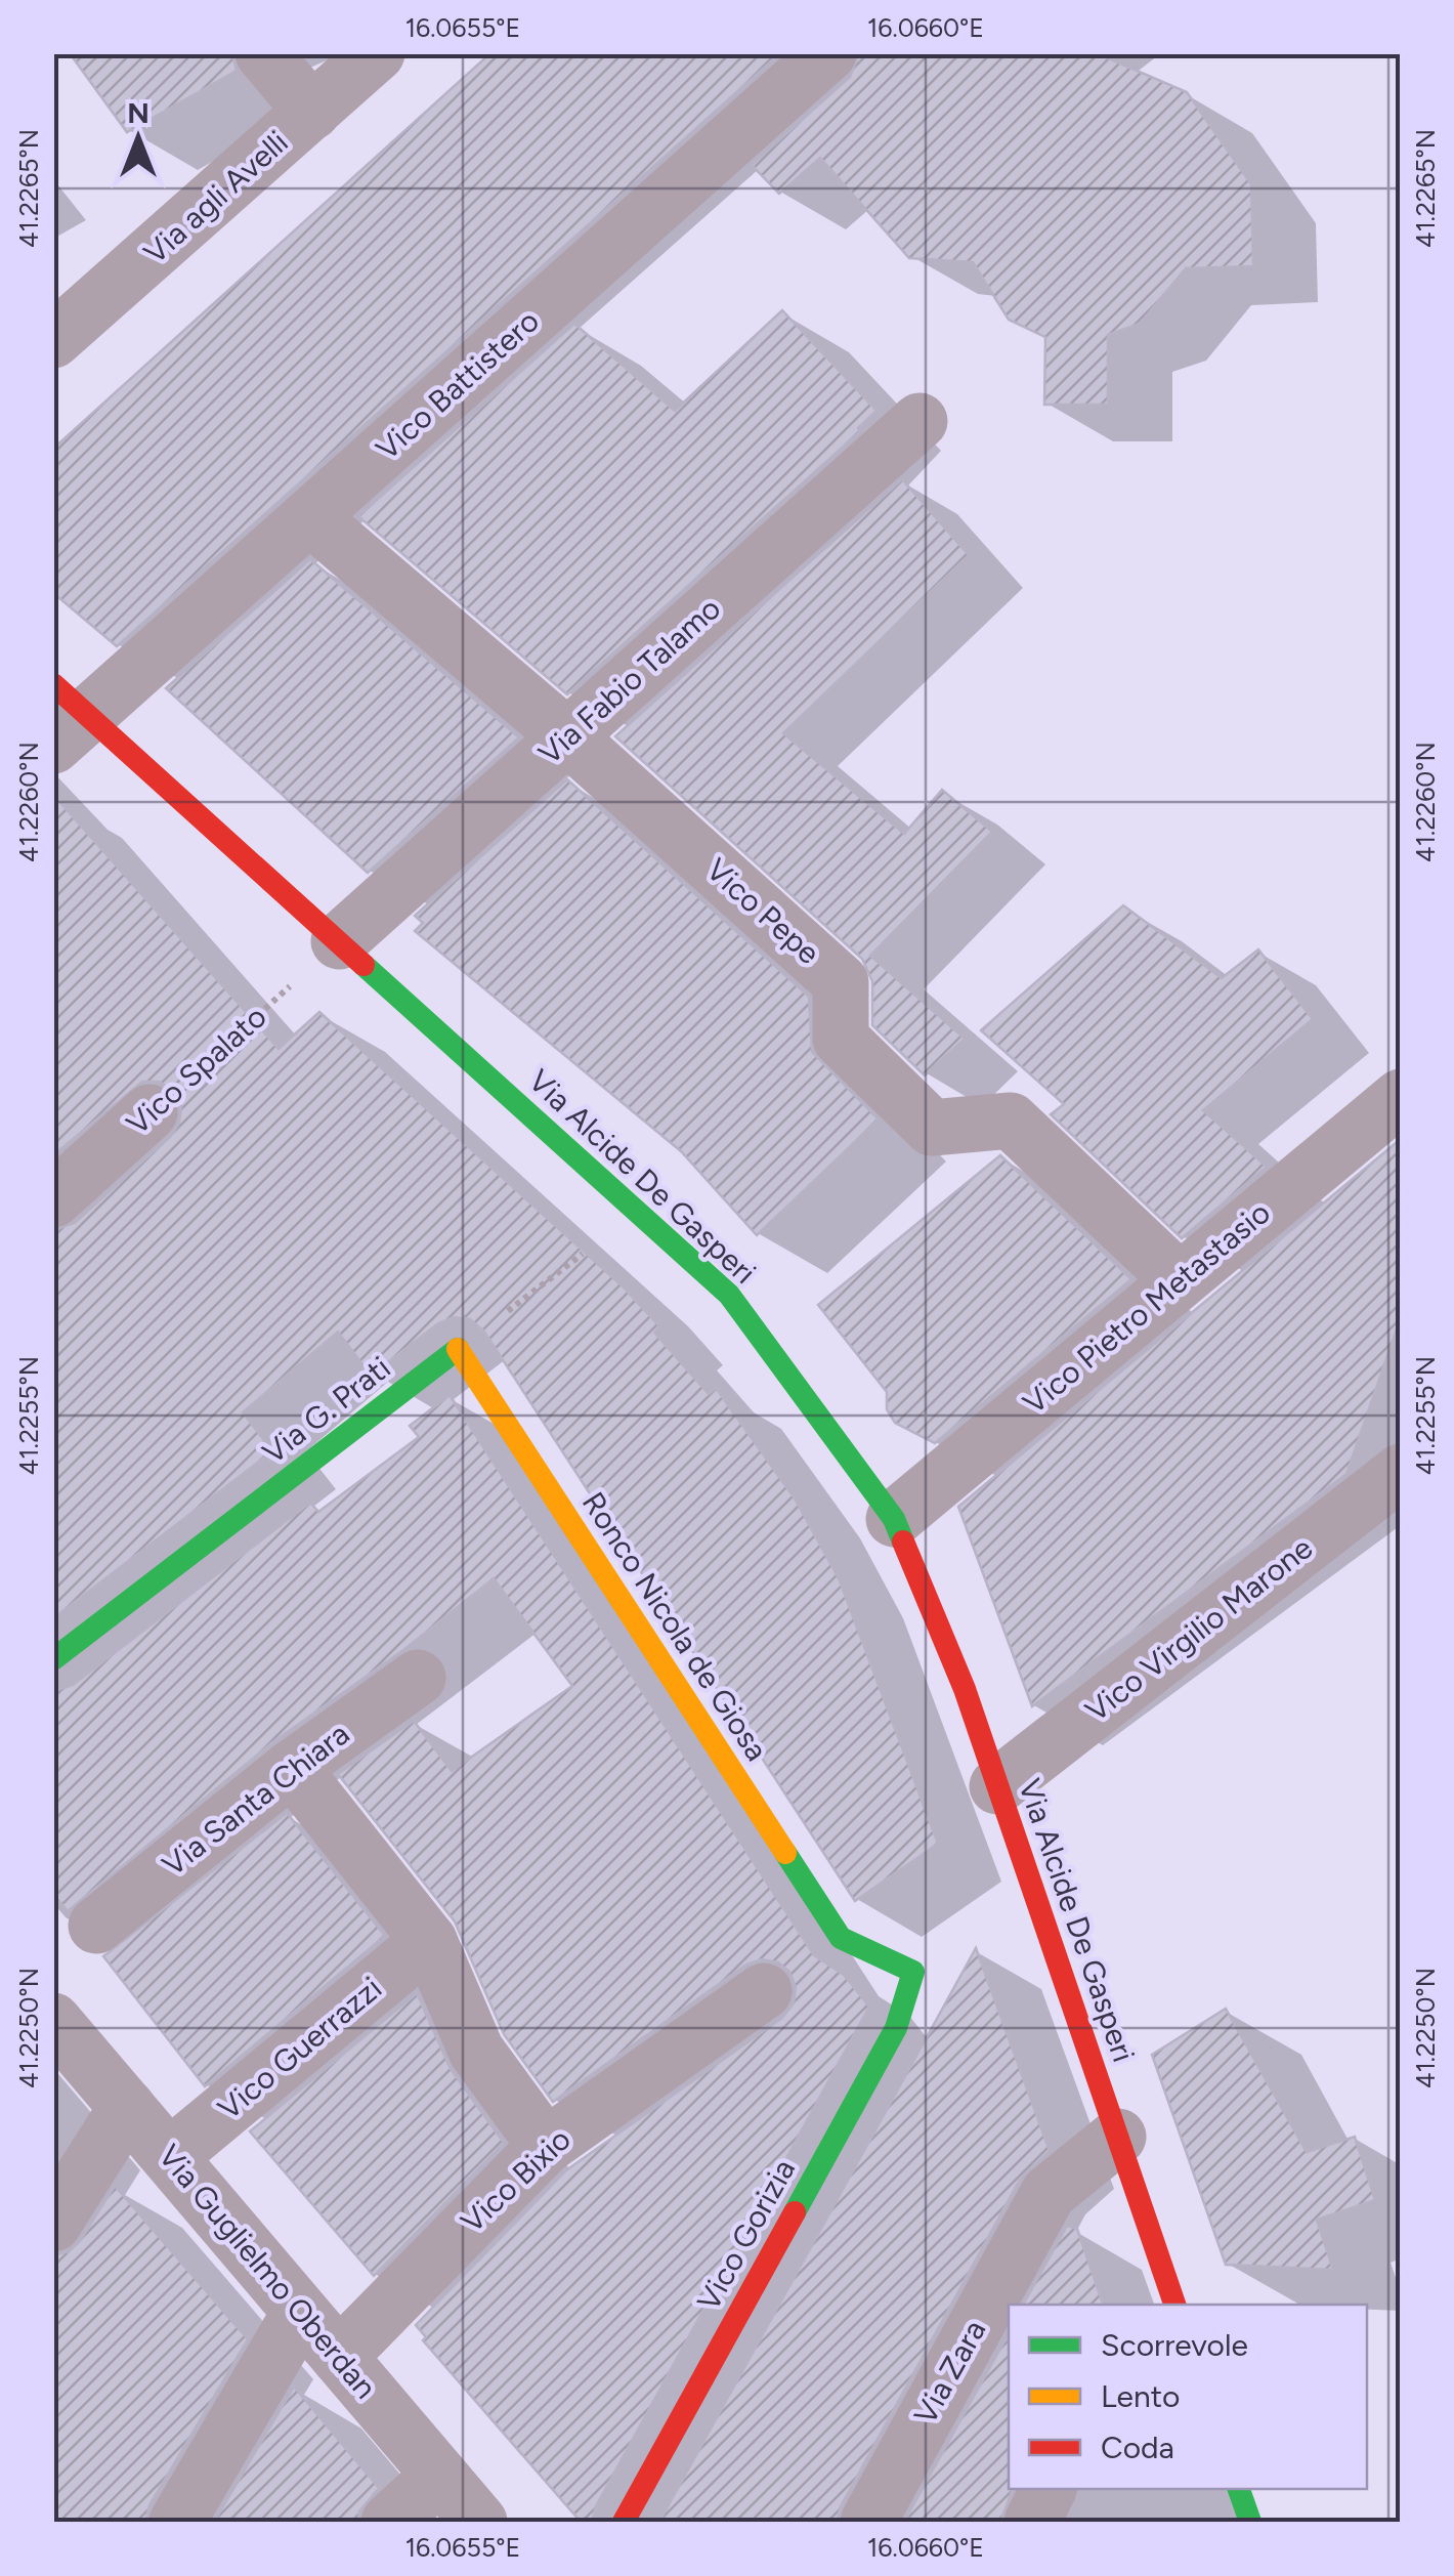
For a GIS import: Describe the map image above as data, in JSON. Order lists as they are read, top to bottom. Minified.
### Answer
{"streets":{"street":["Via agli Avelli","Vico Battistero","Via Fabio Talamo","Vico Pepe","Vico Spalato","Via Alcide De Gasperi","Vico Pietro Metastasio","Via G. Prati","Ronco Nicola de Giosa","Vico Virgilio Marone","Via Santa Chiara","Vico Guerrazzi","Vico Bixio","Vico Gorizia","Via Guglielmo Oberdan","Via Zara"]},"crossings":[["Vico Battistero","Vico Pepe"],["Vico Battistero","Via Alcide De Gasperi"],["Via Fabio Talamo","Vico Pepe"],["Via Fabio Talamo","Vico Spalato"],["Via Fabio Talamo","Via Alcide De Gasperi"],["Vico Pepe","Vico Pietro Metastasio"],["Vico Spalato","Via Alcide De Gasperi"],["Via Alcide De Gasperi","Vico Pietro Metastasio"],["Via Alcide De Gasperi","Vico Virgilio Marone"],["Via Alcide De Gasperi","Via Zara"],["Via G. Prati","Ronco Nicola de Giosa"],["Ronco Nicola de Giosa","Vico Gorizia"],["Vico Guerrazzi","Via Guglielmo Oberdan"],["Vico Bixio","Via Guglielmo Oberdan"]],"legend":["Scorrevole","Lento","Coda"],"north":"top","coordinates":["16.0655°E","16.0660°E","41.2265°N","41.2260°N","41.2255°N","41.2250°N"]}
